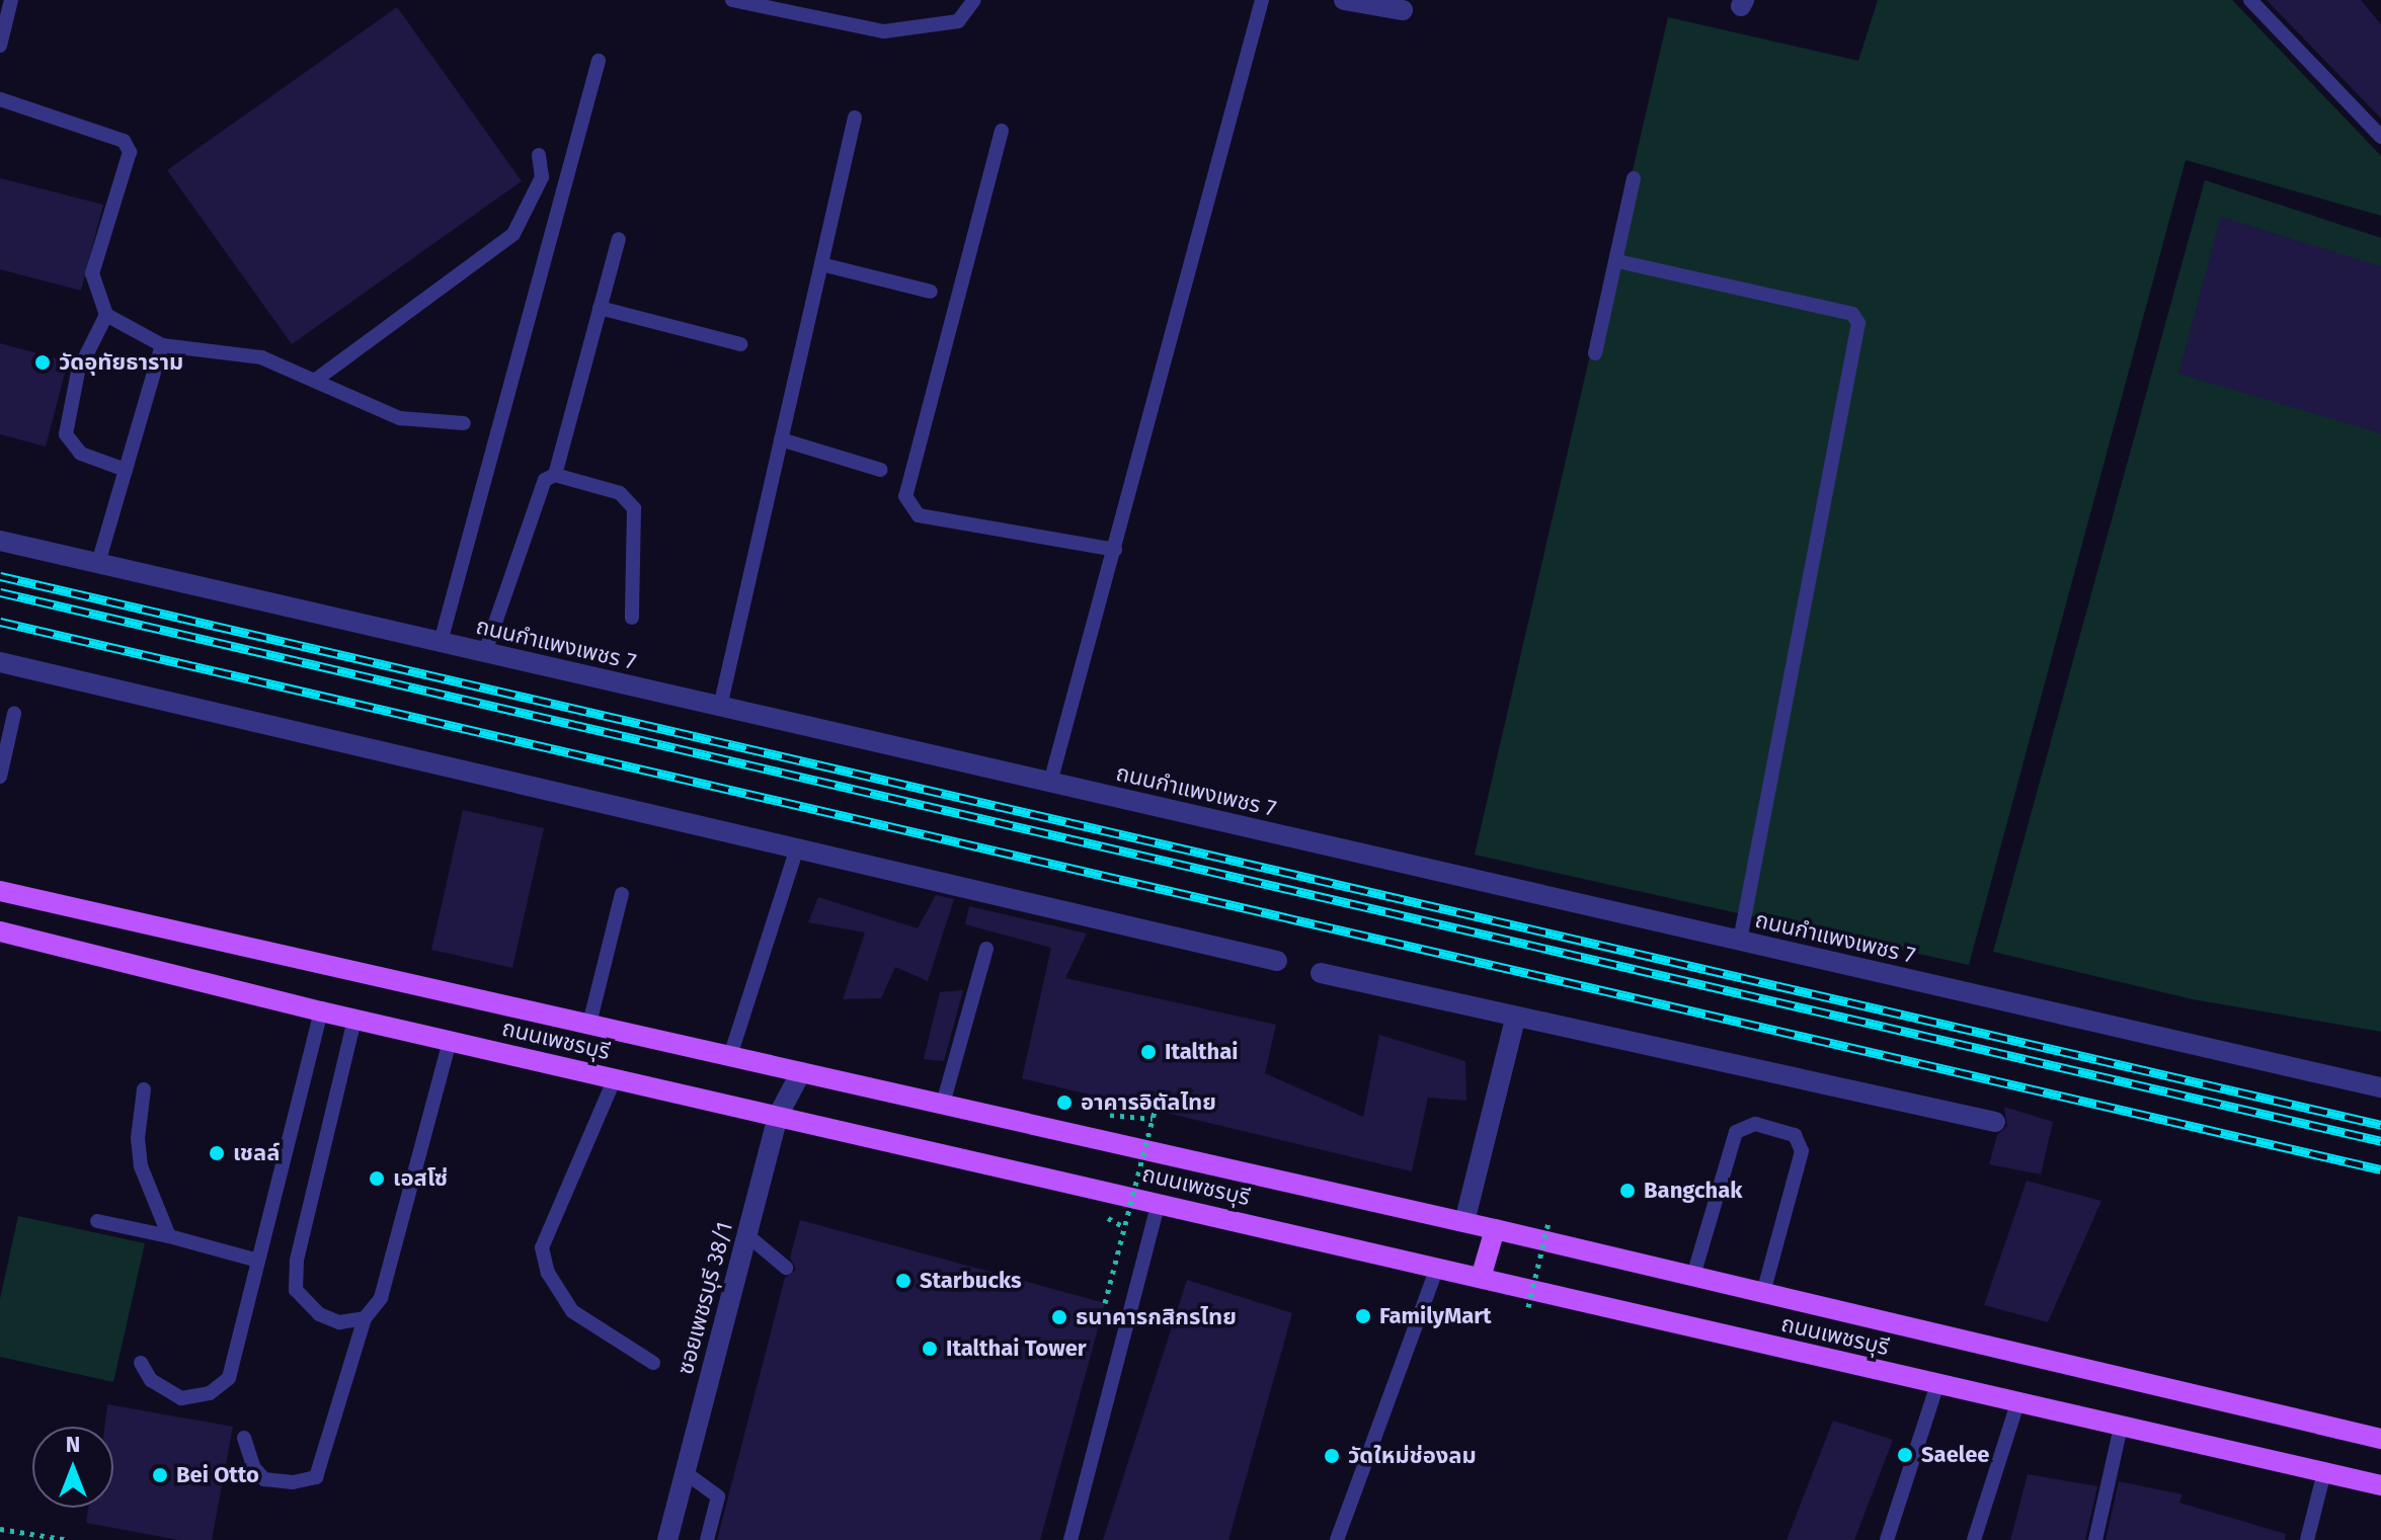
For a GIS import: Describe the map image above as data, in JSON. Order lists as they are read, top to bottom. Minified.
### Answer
{"streets":{"main road":["ถนนเพชรบุรี"],"street":["ถนนกำแพงเพชร 7","ซอยเพชรบุรี 38/1"]},"crossings":[["ถนนเพชรบุรี","ซอยเพชรบุรี 38/1"]],"places":["วัดอุทัยธาราม","Italthai","อาคารอิตัลไทย","เชลล์","เอสโซ่","Bangchak","Starbucks","FamilyMart","ธนาคารกสิกรไทย","Italthai Tower","Saelee","วัดใหม่ช่องลม","Bei Otto"],"north":"top"}
